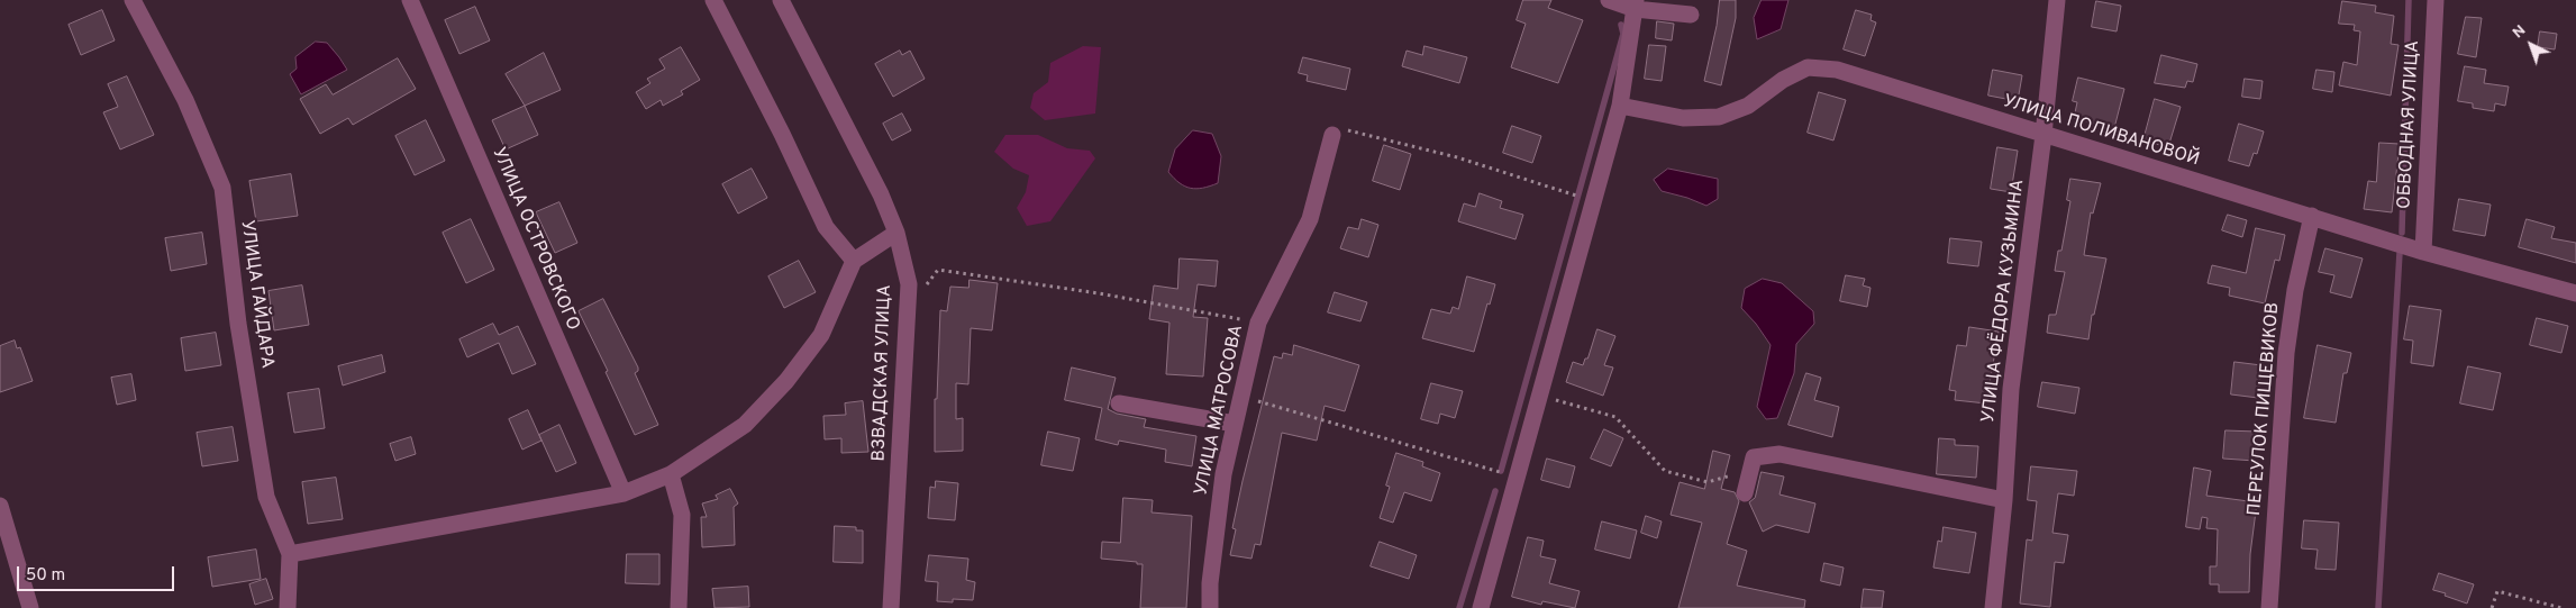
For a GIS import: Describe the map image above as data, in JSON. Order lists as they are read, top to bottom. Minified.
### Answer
{"streets":{"street":["ОБВОДНАЯ УЛИЦА","УЛИЦА ПОЛИВАНОВОЙ","УЛИЦА ОСТРОВСКОГО","УЛИЦА ГАЙДАРА","УЛИЦА ФЁДОРА КУЗЬМИНА","ВЗВАДСКАЯ УЛИЦА","ПЕРЕУЛОК ПИЩЕВИКОВ","УЛИЦА МАТРОСОВА"]},"crossings":[["ОБВОДНАЯ УЛИЦА","УЛИЦА ПОЛИВАНОВОЙ"],["УЛИЦА ПОЛИВАНОВОЙ","УЛИЦА ФЁДОРА КУЗЬМИНА"],["УЛИЦА ПОЛИВАНОВОЙ","ПЕРЕУЛОК ПИЩЕВИКОВ"]],"scale_bar":"50 m","north":"top left"}
